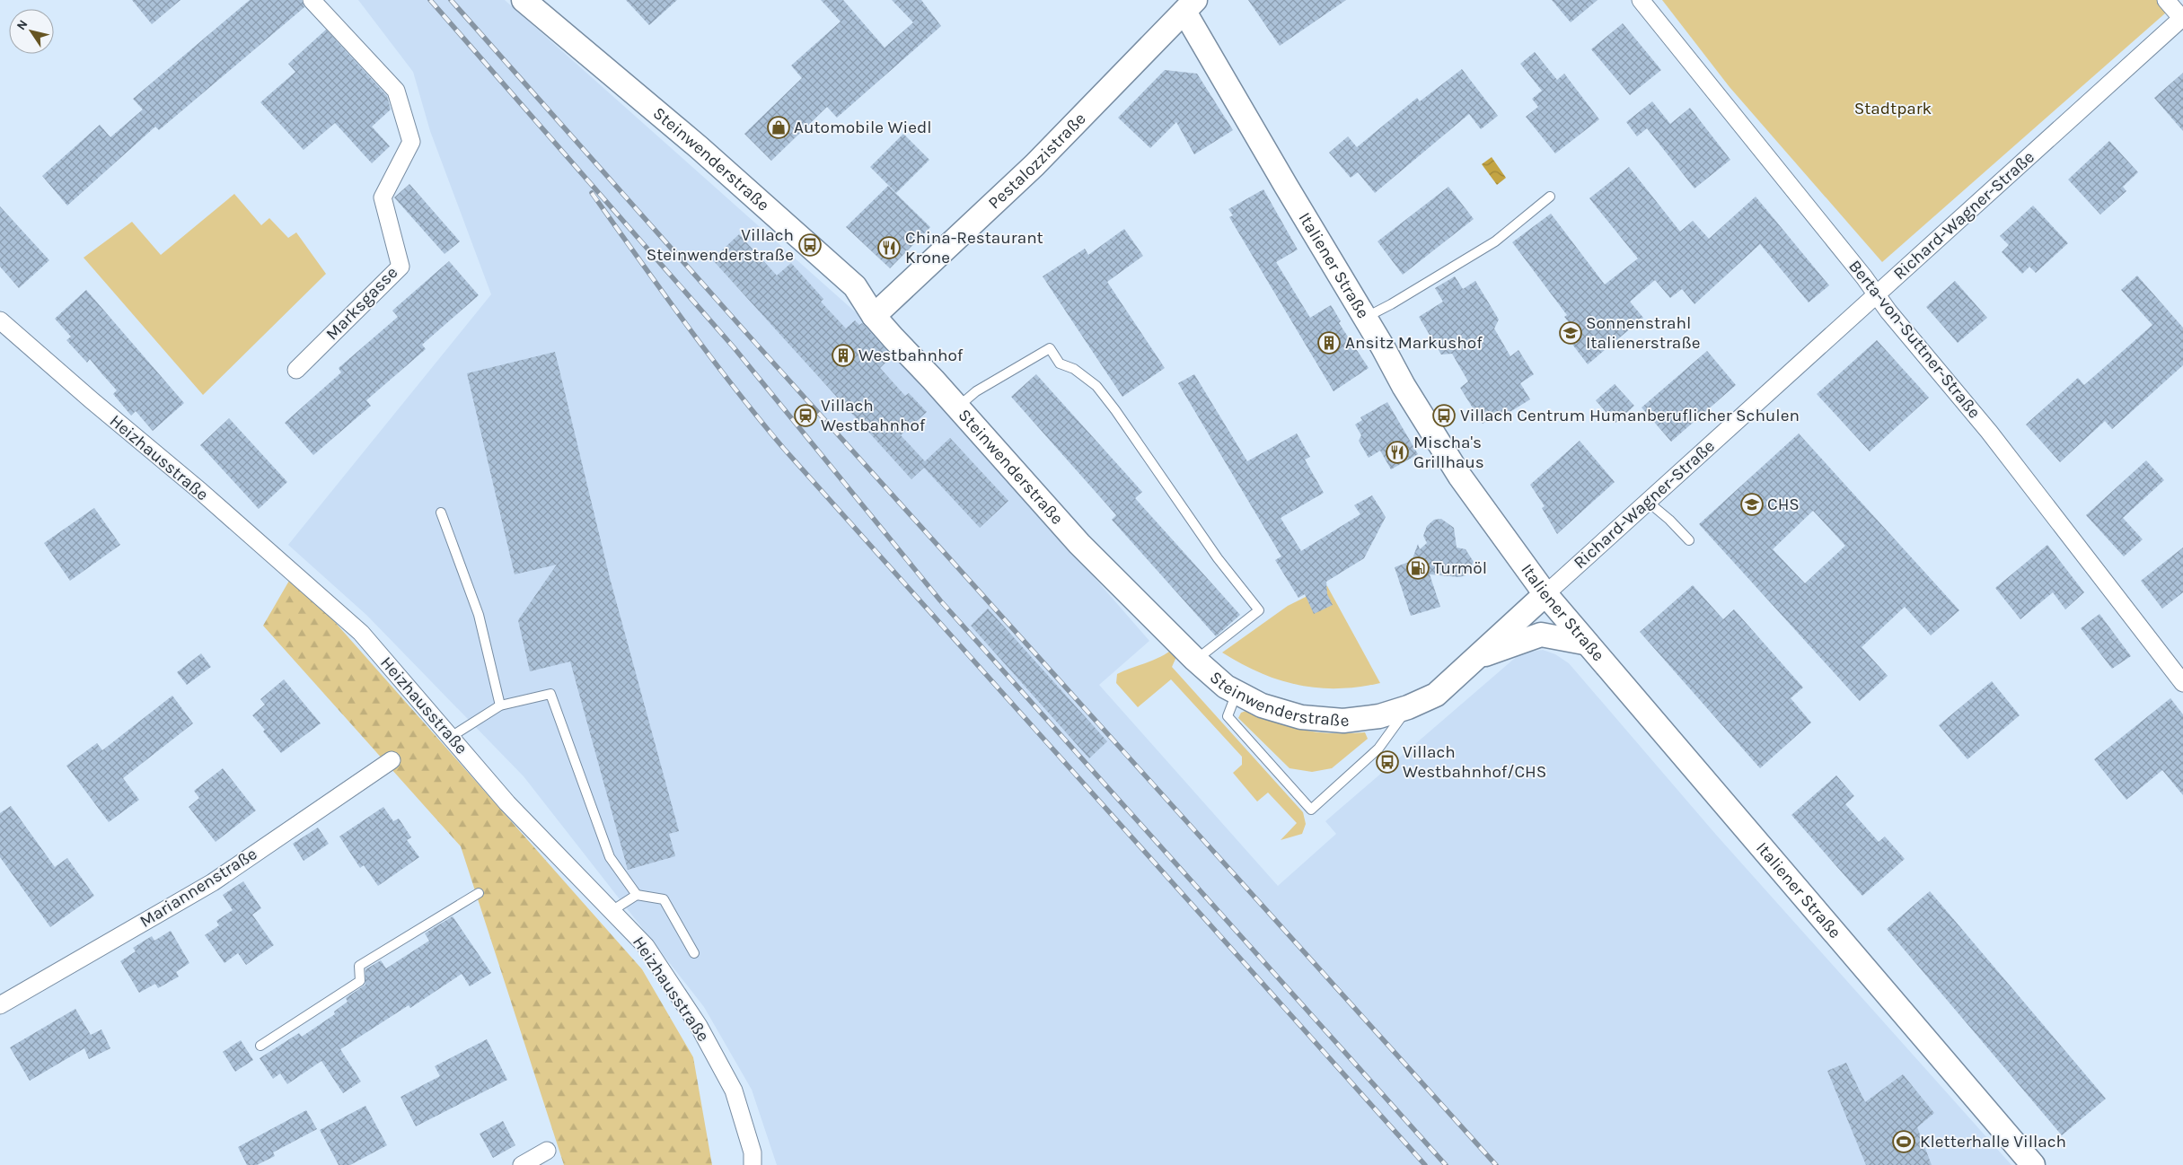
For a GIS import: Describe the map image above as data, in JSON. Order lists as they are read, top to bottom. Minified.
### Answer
{"streets":{"street":["Steinwenderstraße","Pestalozzistraße","Richard-Wagner-Straße","Italiener Straße","Marksgasse","Berta-von-Suttner-Straße","Heizhausstraße","Mariannenstraße"]},"crossings":[["Steinwenderstraße","Pestalozzistraße"],["Steinwenderstraße","Richard-Wagner-Straße"],["Steinwenderstraße","Italiener Straße"],["Pestalozzistraße","Italiener Straße"],["Richard-Wagner-Straße","Italiener Straße"],["Richard-Wagner-Straße","Berta-von-Suttner-Straße"]],"parks":["Stadtpark"],"places":{"shop":["Automobile Wiedl"],"bus stop":["Villach Steinwenderstraße","Villach Centrum Humanberuflicher Schulen","Villach Westbahnhof/CHS"],"restaurant":["China-Restaurant Krone","Mischa's Grillhaus"],"school or university":["Sonnenstrahl Italienerstraße","CHS"],"building":["Ansitz Markushof","Westbahnhof"],"station":["Villach Westbahnhof"],"fuel station":["Turmöl"],"sports":["Kletterhalle Villach"]},"north":"top left"}
